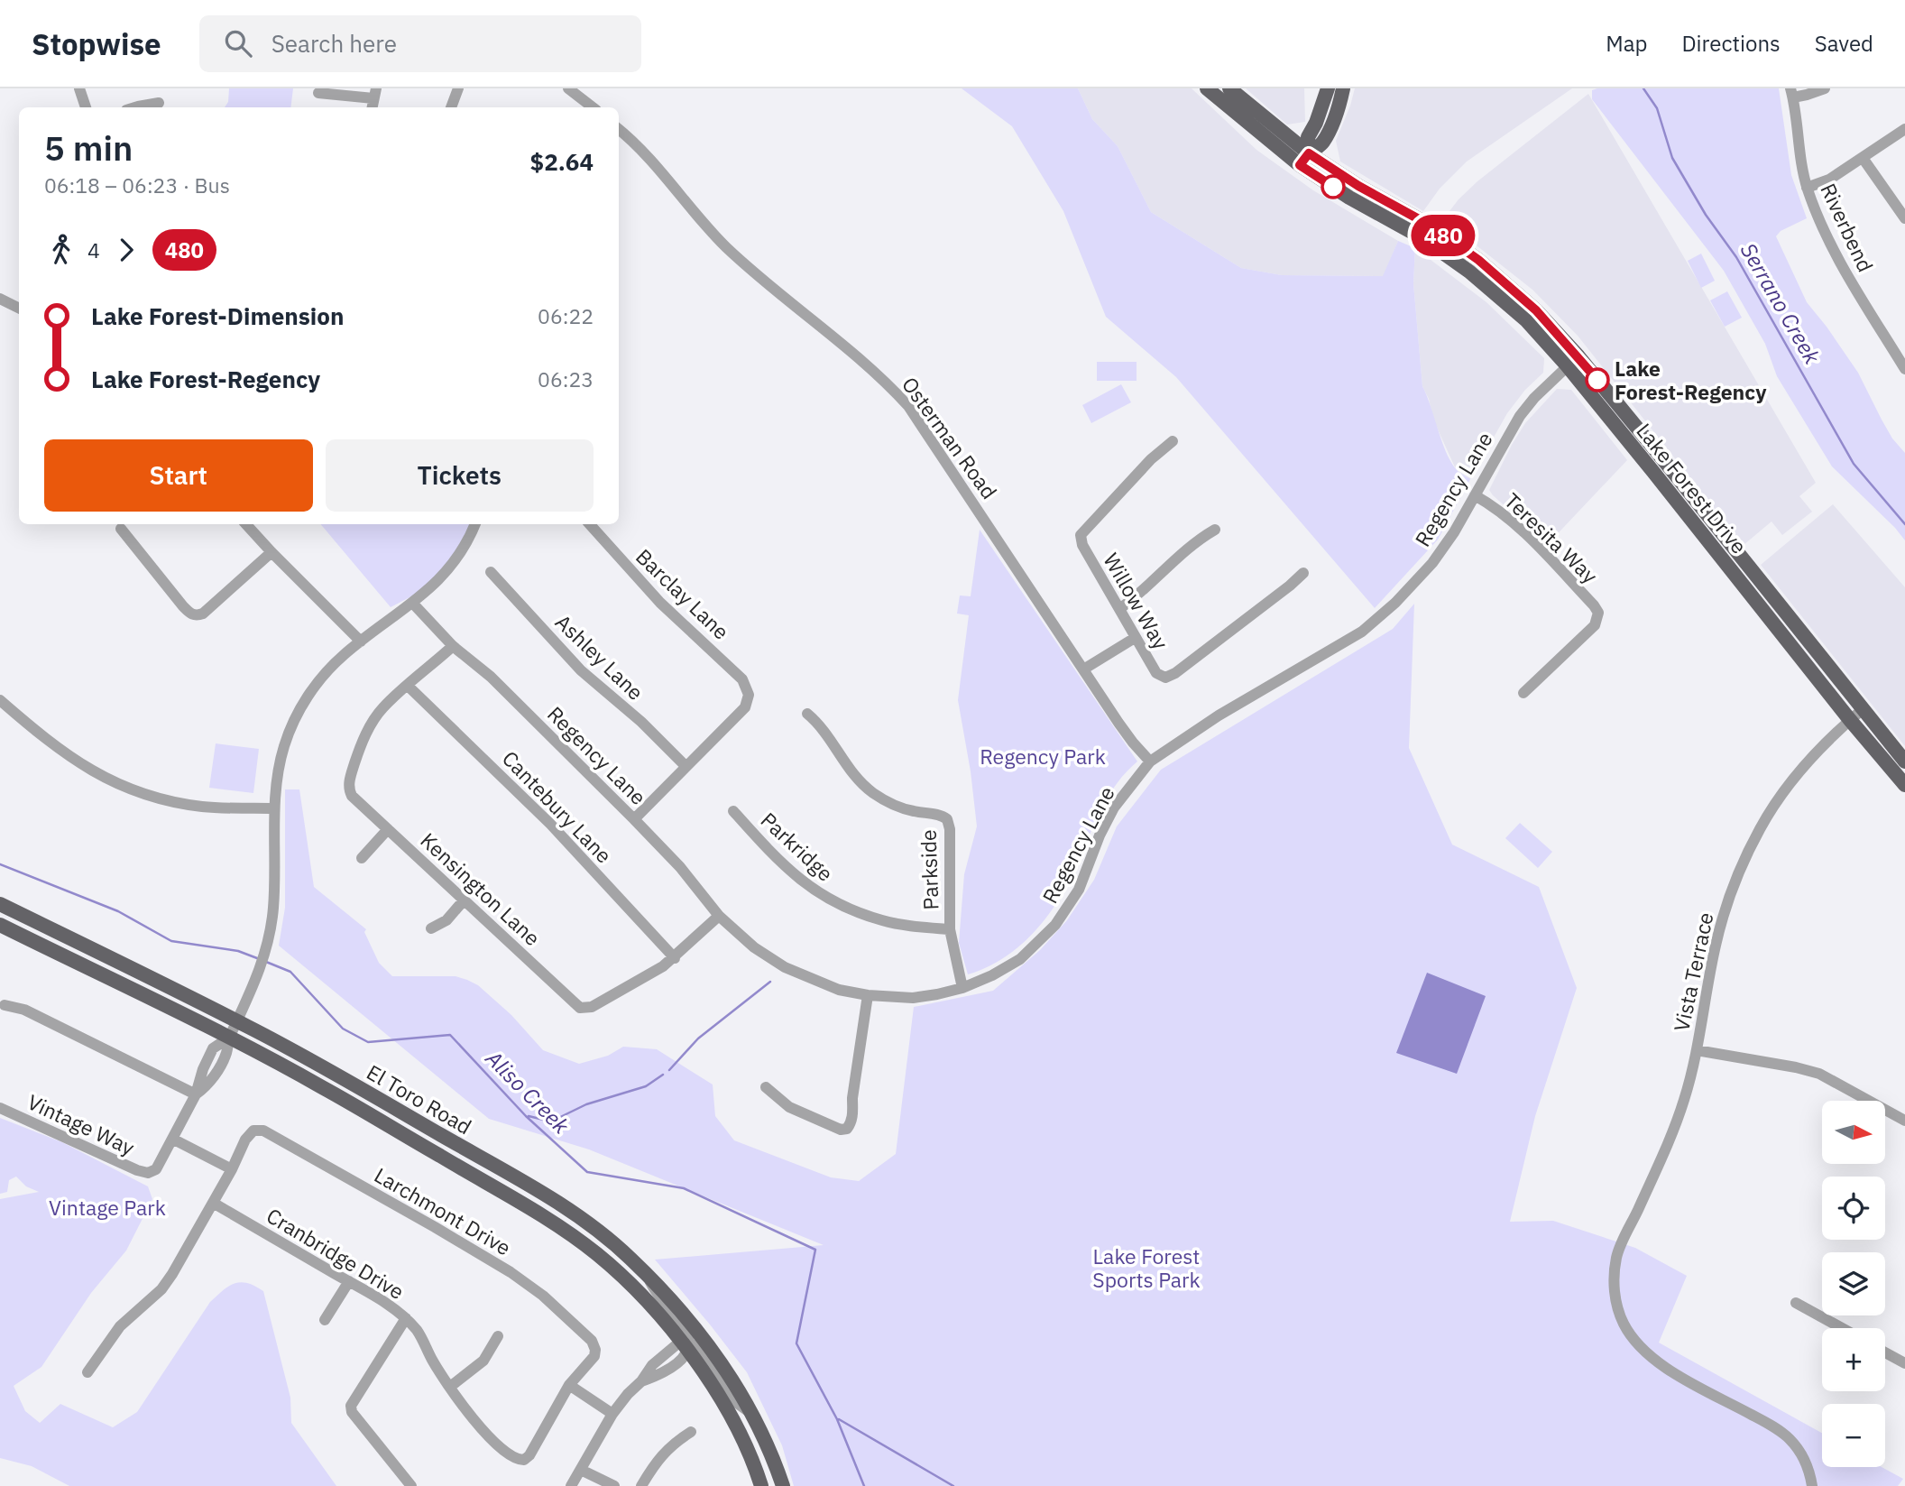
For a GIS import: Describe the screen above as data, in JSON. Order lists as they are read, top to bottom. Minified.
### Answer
{"streets":{"main road":["Lake Forest Drive","El Toro Road"],"street":["Riverbend","Osterman Road","Regency Lane","Teresita Way","Barclay Lane","Willow Way","Ashley Lane","Cantebury Lane","Parkridge","Parkside","Kensington Lane","Vista Terrace","Vintage Way","Larchmont Drive","Cranbridge Drive"]},"crossings":[["Osterman Road","Regency Lane"],["Lake Forest Drive","Regency Lane"],["Lake Forest Drive","Vista Terrace"],["Regency Lane","Teresita Way"],["Regency Lane","Parkside"],["Barclay Lane","Ashley Lane"],["Cantebury Lane","Kensington Lane"],["Parkridge","Parkside"],["Larchmont Drive","Cranbridge Drive"]],"water":["Serrano Creek","Aliso Creek"],"parks":["Regency Park","Vintage Park","Lake Forest Sports Park"],"places":["Lake Forest-Regency"],"lines":["bus line 480"],"north":"right","page":{"header":"Stopwise","search":"Search here","nav":["Map","Directions","Saved"],"on_map":"480","heading":["5 min","06:18 – 06:23 · Bus","$2.64"],"legs":["4","480"],"list":[{"name":"Lake Forest-Dimension","value":"06:22"},{"name":"Lake Forest-Regency","value":"06:23"}],"buttons":["Start","Tickets"],"map_buttons":["+","−"]}}
